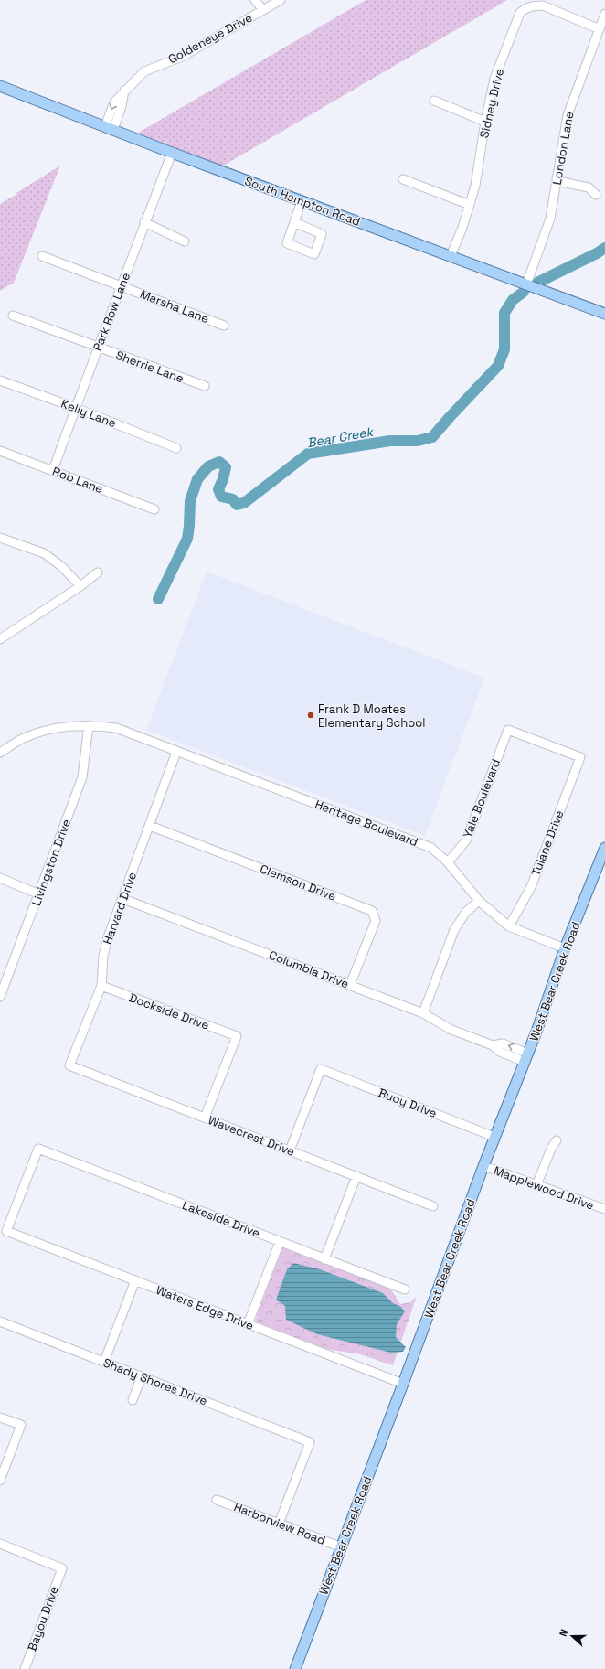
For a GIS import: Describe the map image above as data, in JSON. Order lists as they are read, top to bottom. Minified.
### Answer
{"streets":{"main road":["South Hampton Road","West Bear Creek Road"],"street":["Goldeneye Drive","Sidney Drive","London Lane","Marsha Lane","Park Row Lane","Sherrie Lane","Kelly Lane","Rob Lane","Yale Boulevard","Heritage Boulevard","Tulane Drive","Livingston Drive","Clemson Drive","Harvard Drive","Columbia Drive","Dockside Drive","Buoy Drive","Wavecrest Drive","Mapplewood Drive","Lakeside Drive","Waters Edge Drive","Shady Shores Drive","Harborview Road","Bayou Drive"]},"crossings":[["Goldeneye Drive","South Hampton Road"],["Sidney Drive","London Lane"],["Sidney Drive","South Hampton Road"],["London Lane","South Hampton Road"],["South Hampton Road","Park Row Lane"],["Marsha Lane","Park Row Lane"],["Park Row Lane","Sherrie Lane"],["Park Row Lane","Kelly Lane"],["Park Row Lane","Rob Lane"],["Yale Boulevard","Heritage Boulevard"],["Yale Boulevard","Tulane Drive"],["Heritage Boulevard","Tulane Drive"],["Heritage Boulevard","Livingston Drive"],["Heritage Boulevard","Harvard Drive"],["Heritage Boulevard","West Bear Creek Road"],["Clemson Drive","Harvard Drive"],["Clemson Drive","Columbia Drive"],["Harvard Drive","Columbia Drive"],["Harvard Drive","Dockside Drive"],["Harvard Drive","Wavecrest Drive"],["Columbia Drive","West Bear Creek Road"],["West Bear Creek Road","Buoy Drive"],["West Bear Creek Road","Mapplewood Drive"],["West Bear Creek Road","Waters Edge Drive"],["West Bear Creek Road","Harborview Road"],["Dockside Drive","Wavecrest Drive"],["Buoy Drive","Wavecrest Drive"],["Lakeside Drive","Waters Edge Drive"],["Shady Shores Drive","Harborview Road"]],"water":["Bear Creek"],"places":["Frank D Moates Elementary School"],"north":"left"}
